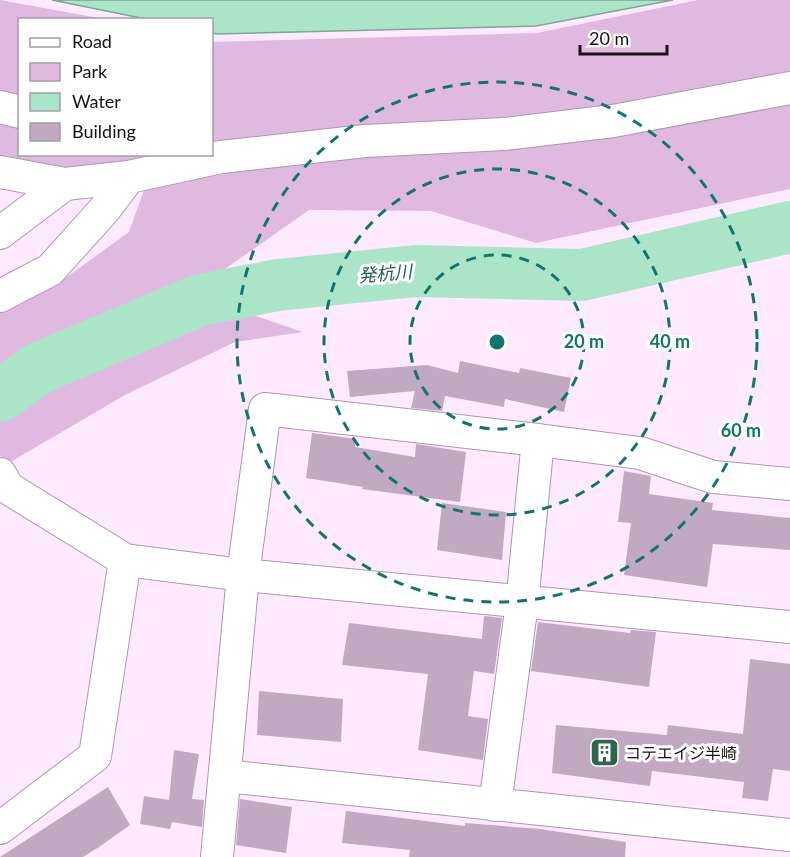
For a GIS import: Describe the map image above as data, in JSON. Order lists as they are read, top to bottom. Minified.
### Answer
{"water":["発杭川"],"places":{"building":["コテエイジ半崎"]},"legend":["Road","Park","Water","Building"],"scale_bar":"20 m","rings":["20 m","40 m","60 m"]}
